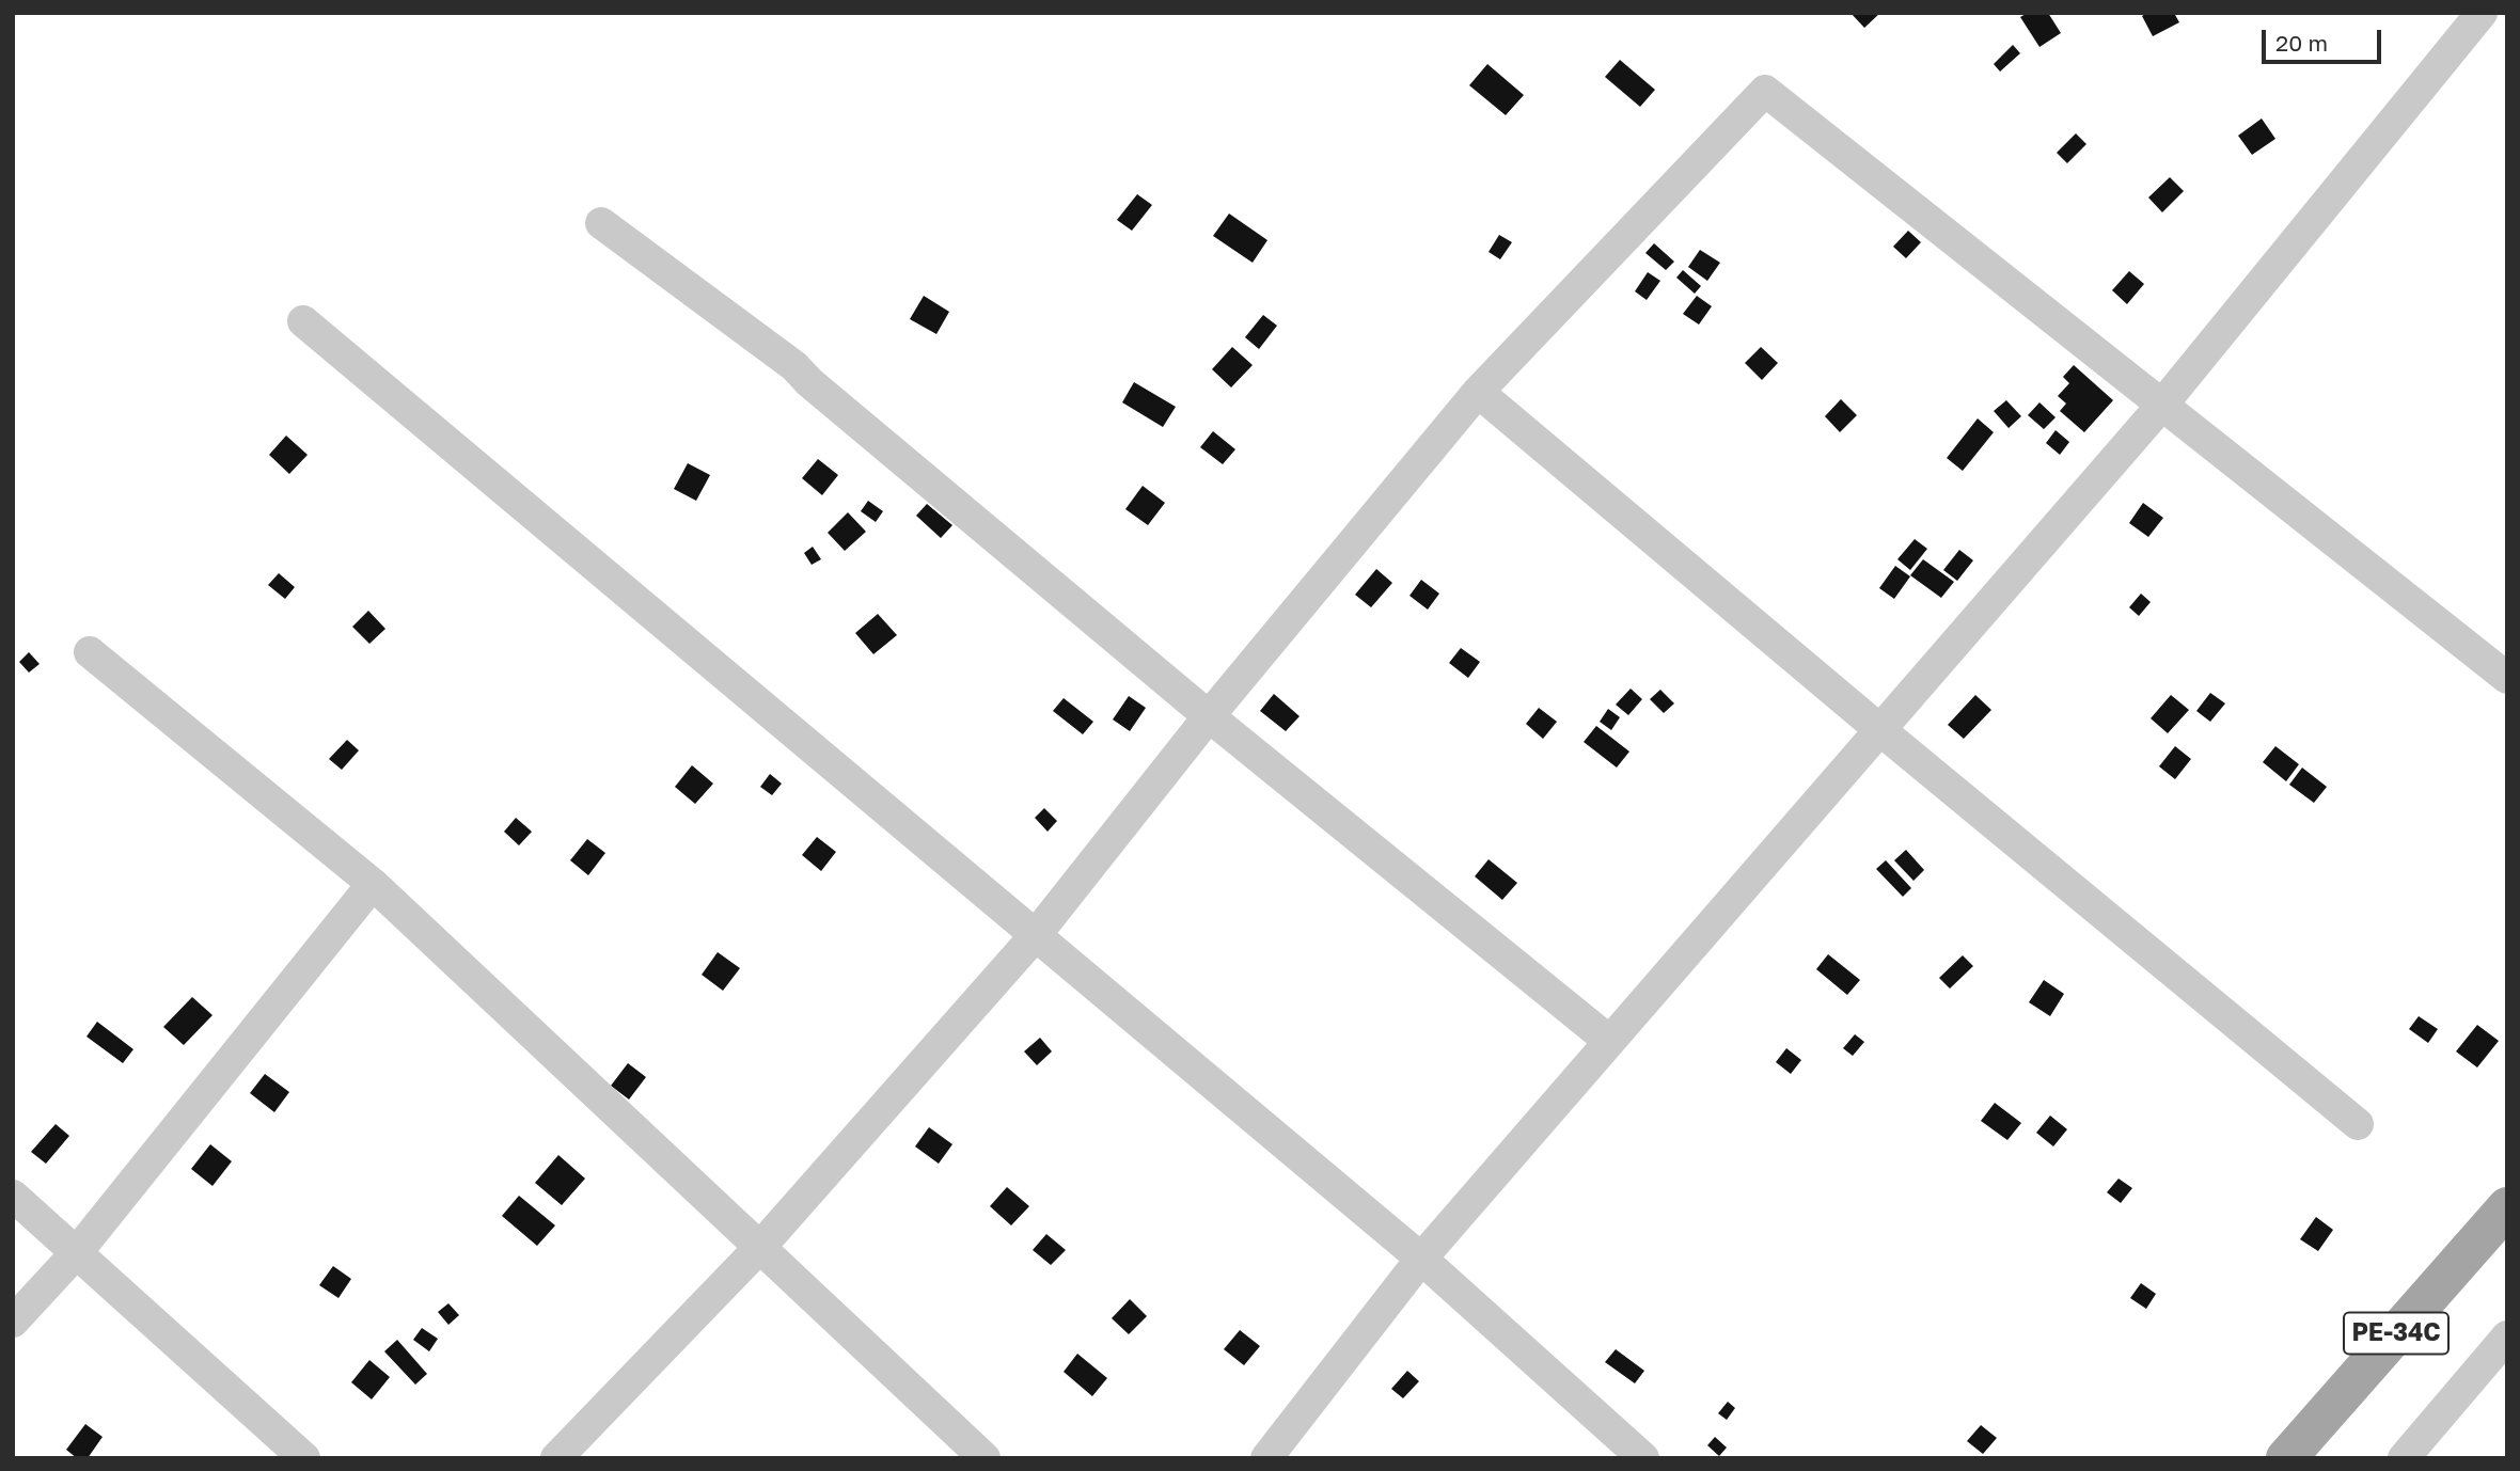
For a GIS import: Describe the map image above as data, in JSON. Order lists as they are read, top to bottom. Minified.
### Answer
{"streets":{"main road":["PE-34C"]},"scale_bar":"20 m"}
